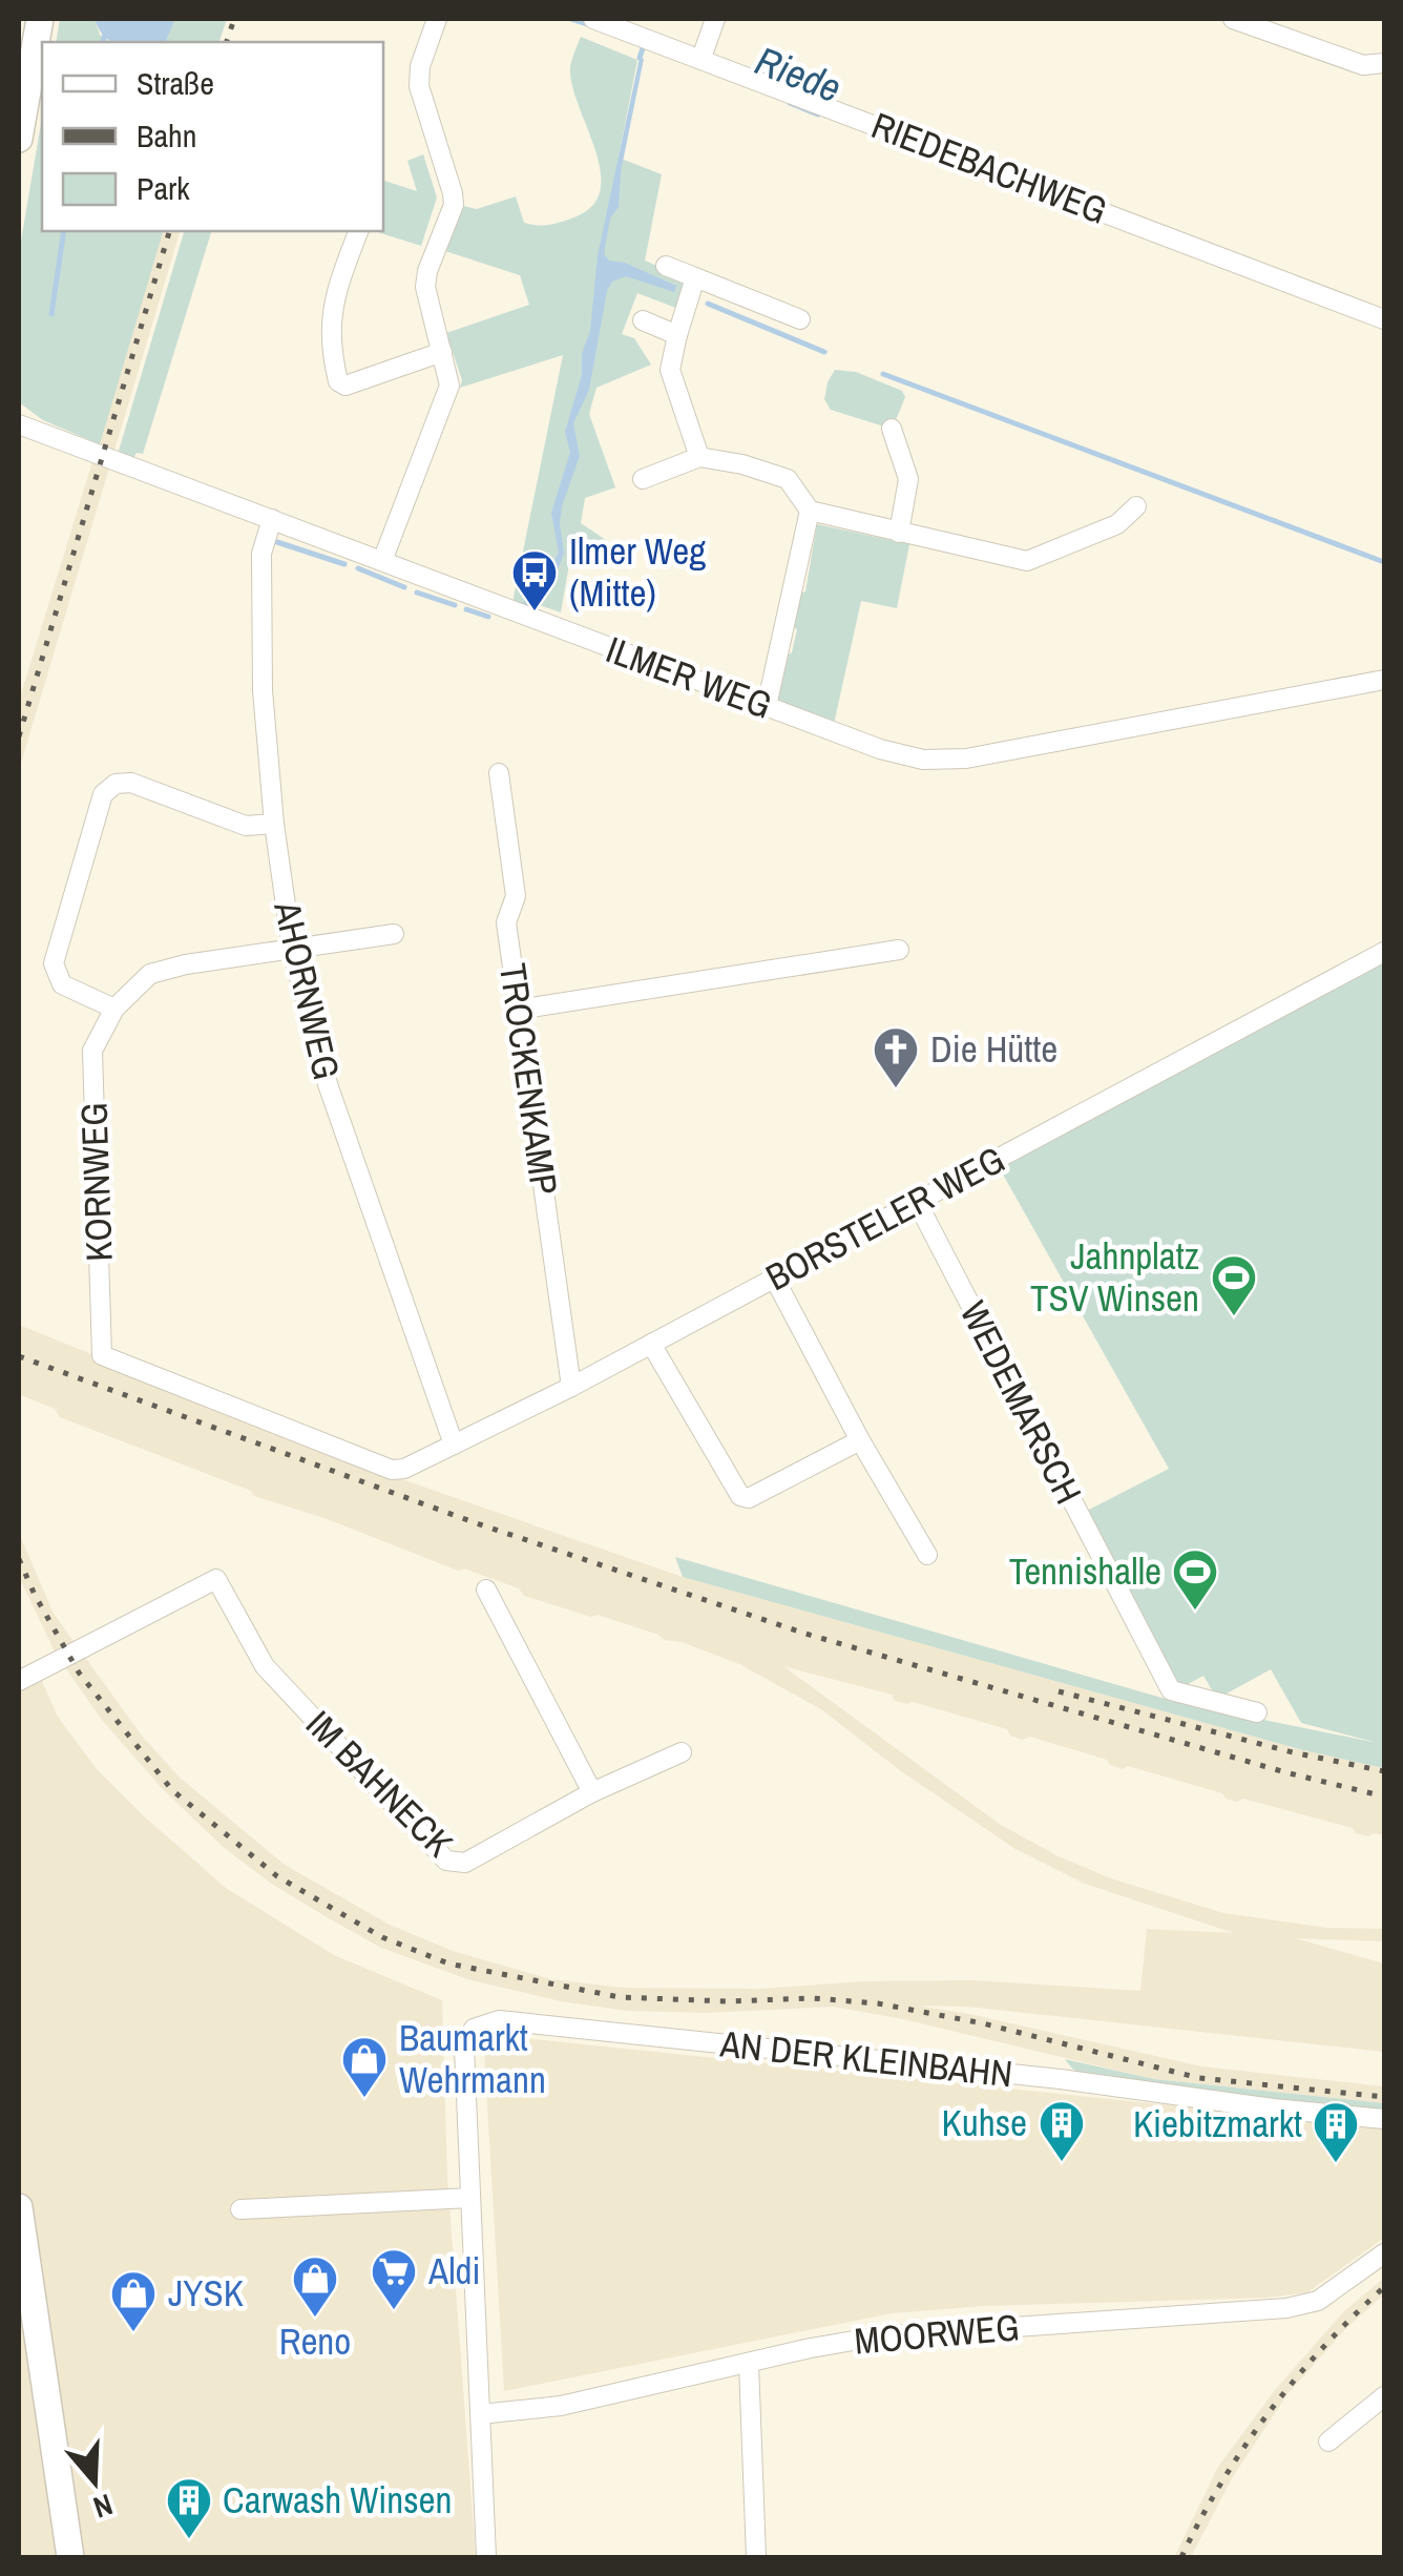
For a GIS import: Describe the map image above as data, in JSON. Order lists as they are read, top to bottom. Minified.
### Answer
{"streets":{"street":["RIEDEBACHWEG","ILMER WEG","AHORNWEG","TROCKENKAMP","KORNWEG","BORSTELER WEG","WEDEMARSCH","IM BAHNECK","AN DER KLEINBAHN","MOORWEG"]},"crossings":[["ILMER WEG","AHORNWEG"],["AHORNWEG","KORNWEG"],["AHORNWEG","BORSTELER WEG"],["TROCKENKAMP","BORSTELER WEG"],["KORNWEG","BORSTELER WEG"],["BORSTELER WEG","WEDEMARSCH"]],"water":["Riede"],"places":{"bus stop":["Ilmer Weg (Mitte)"],"church":["Die Hütte"],"sports":["Jahnplatz TSV Winsen","Tennishalle"],"shop":["Baumarkt Wehrmann","Reno","JYSK"],"building":["Kuhse","Kiebitzmarkt","Carwash Winsen"],"supermarket":["Aldi"]},"legend":["Straße","Bahn","Park"],"north":"bottom"}
